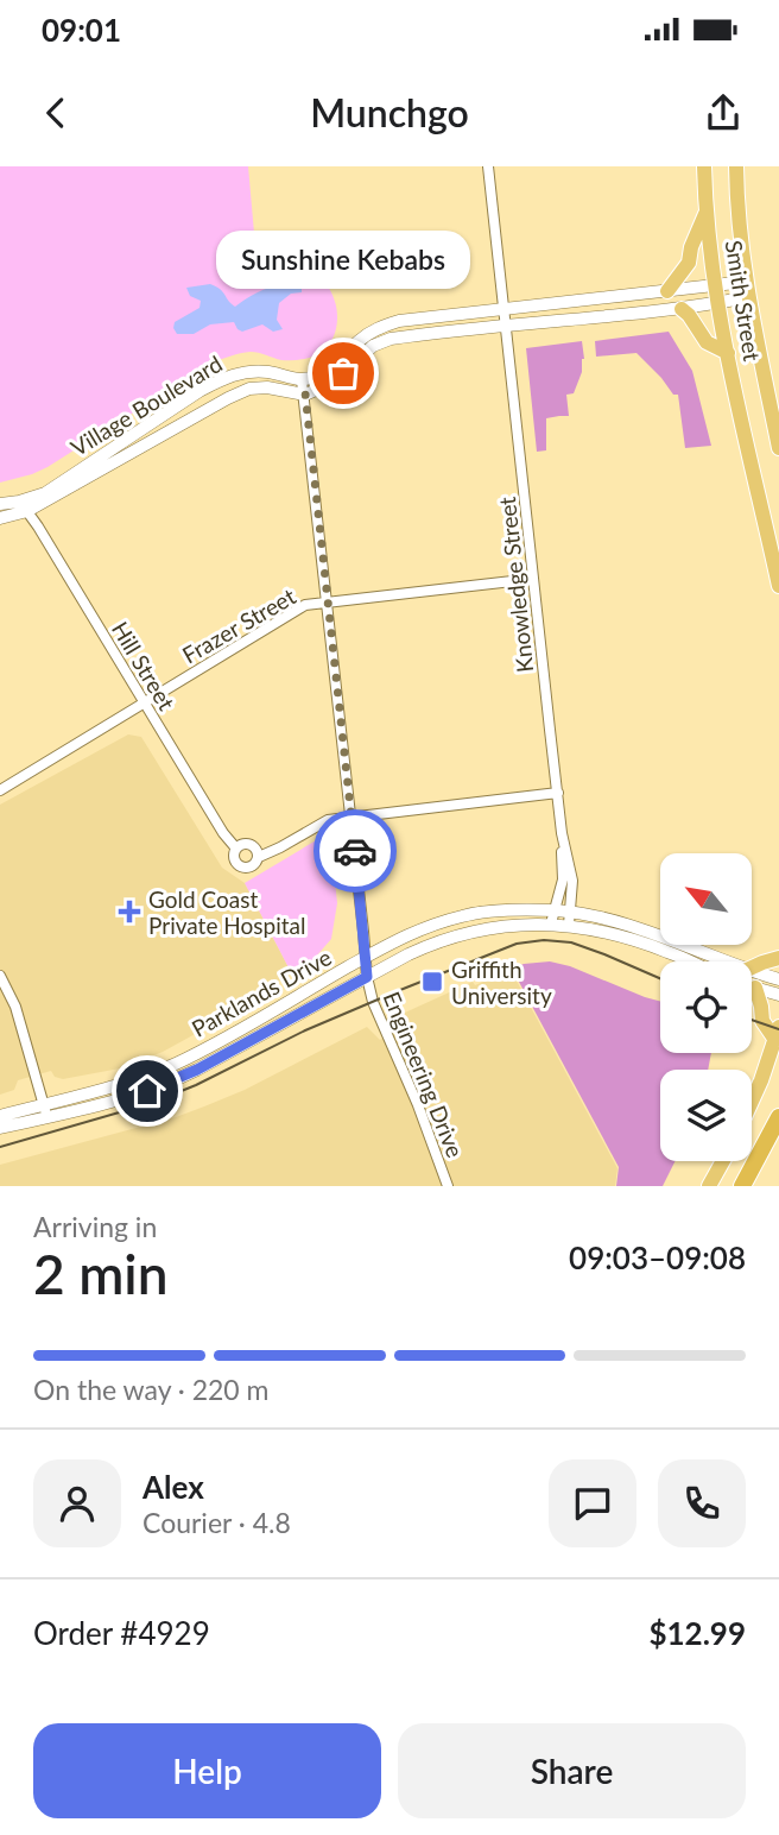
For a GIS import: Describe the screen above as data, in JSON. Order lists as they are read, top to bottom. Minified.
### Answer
{"streets":{"highway":["Smith Street"],"street":["Village Boulevard","Knowledge Street","Frazer Street","Hill Street","Parklands Drive","Engineering Drive"]},"crossings":[["Village Boulevard","Hill Street"],["Village Boulevard","Engineering Drive"],["Knowledge Street","Frazer Street"],["Knowledge Street","Parklands Drive"],["Frazer Street","Hill Street"],["Frazer Street","Engineering Drive"],["Parklands Drive","Engineering Drive"]],"places":{"other":["Sunshine Kebabs"],"health":["Gold Coast Private Hospital"],"transit":["Griffith University"]},"north":"top left","page":{"status":"09:01","header":"Munchgo","bubble":"Sunshine Kebabs","heading":["2 min","Arriving in","09:03–09:08"],"panel":["Alex","Courier · 4.8","Order #4929","$12.99"],"bar":"On the way · 220 m","buttons":["Help","Share"]}}
